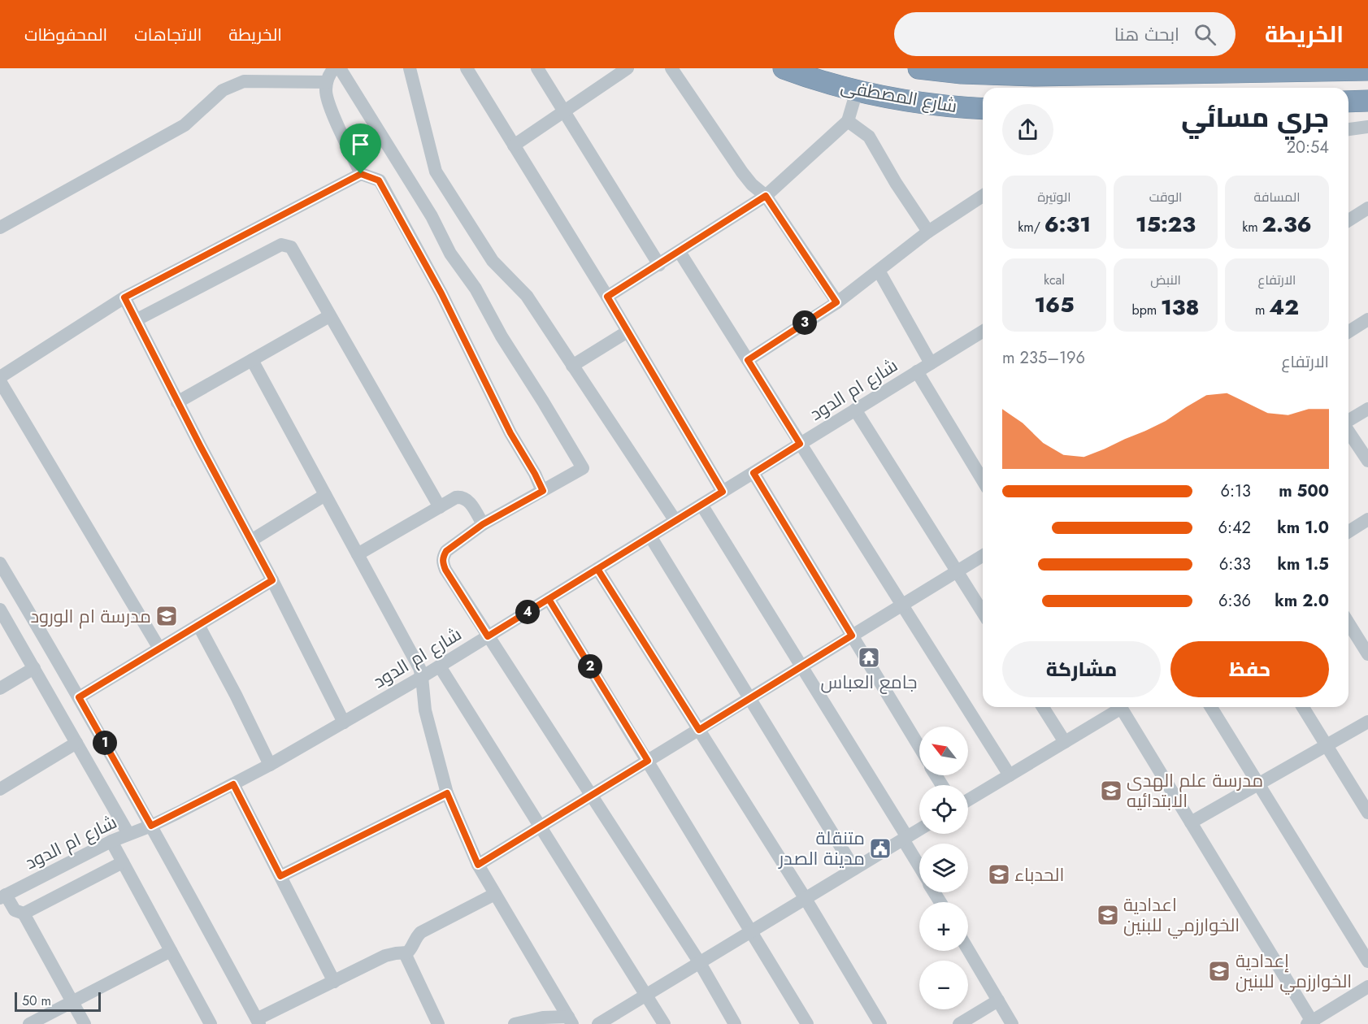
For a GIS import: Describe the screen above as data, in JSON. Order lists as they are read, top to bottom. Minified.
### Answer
{"streets":{"highway":["شارع المصطفى"],"street":["شارع ام الدود"]},"places":{"school or university":["مدرسة ام الورود","مدرسة علم الهدى الابتدائيه","الحدباء","اعدادية الخوارزمي للبنين","إعدادية الخوارزمي للبنين"],"temple":["جامع العباس"],"public building":["متنقلة مدينة الصدر"]},"scale_bar":"50 m","north":"top left","page":{"header":"الخريطة","search":"ابحث هنا","nav":["الخريطة","الاتجاهات","المحفوظات"],"heading":["جري مسائي","20:54"],"stats":[["المسافة","2.36 km"],["الوقت","15:23"],["الوتيرة","6:31 /km"],["الارتفاع","42 m"],["النبض","138 bpm"],["kcal","165"]],"pins":["3","4","2","1"],"chart":["الارتفاع","196–235 m"],"list":[{"name":"500 m","note":"6:13"},{"name":"1.0 km","note":"6:42"},{"name":"1.5 km","note":"6:33"},{"name":"2.0 km","note":"6:36"}],"buttons":["حفظ","مشاركة"],"map_buttons":["+","−"],"scale":"50 m"}}
